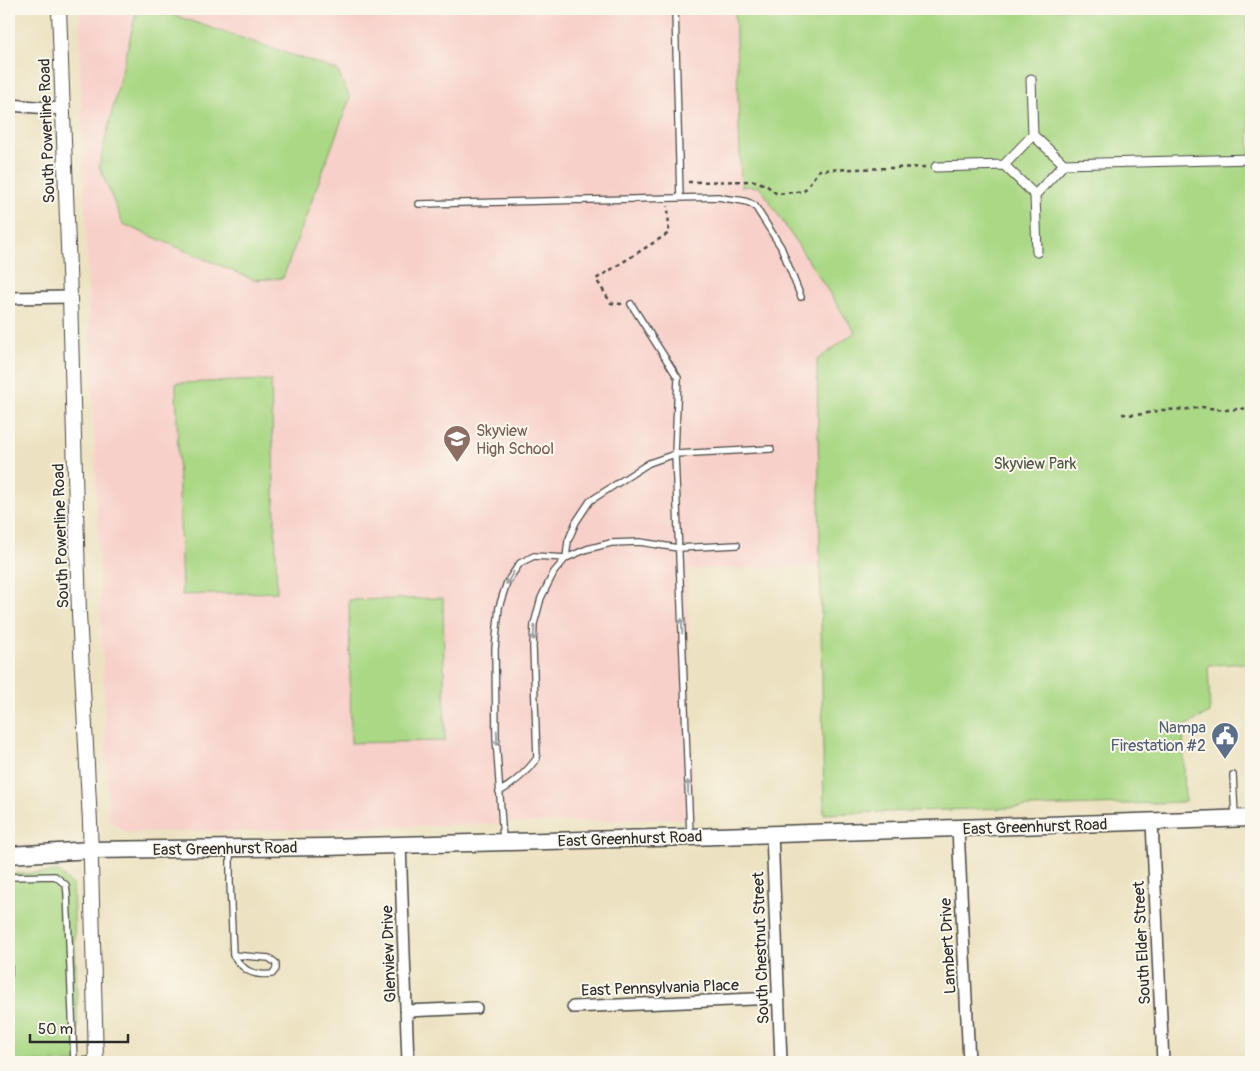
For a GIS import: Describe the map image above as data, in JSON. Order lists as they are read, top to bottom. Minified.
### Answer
{"streets":{"main road":["East Greenhurst Road"],"street":["South Powerline Road","South Elder Street","Lambert Drive","South Chestnut Street","Glenview Drive","East Pennsylvania Place"]},"crossings":[["South Powerline Road","East Greenhurst Road"],["East Greenhurst Road","South Elder Street"],["East Greenhurst Road","Lambert Drive"],["East Greenhurst Road","South Chestnut Street"],["East Greenhurst Road","Glenview Drive"],["South Chestnut Street","East Pennsylvania Place"]],"parks":["Skyview Park"],"places":{"school or university":["Skyview High School"],"public building":["Nampa Firestation #2"]},"scale_bar":"50 m"}
